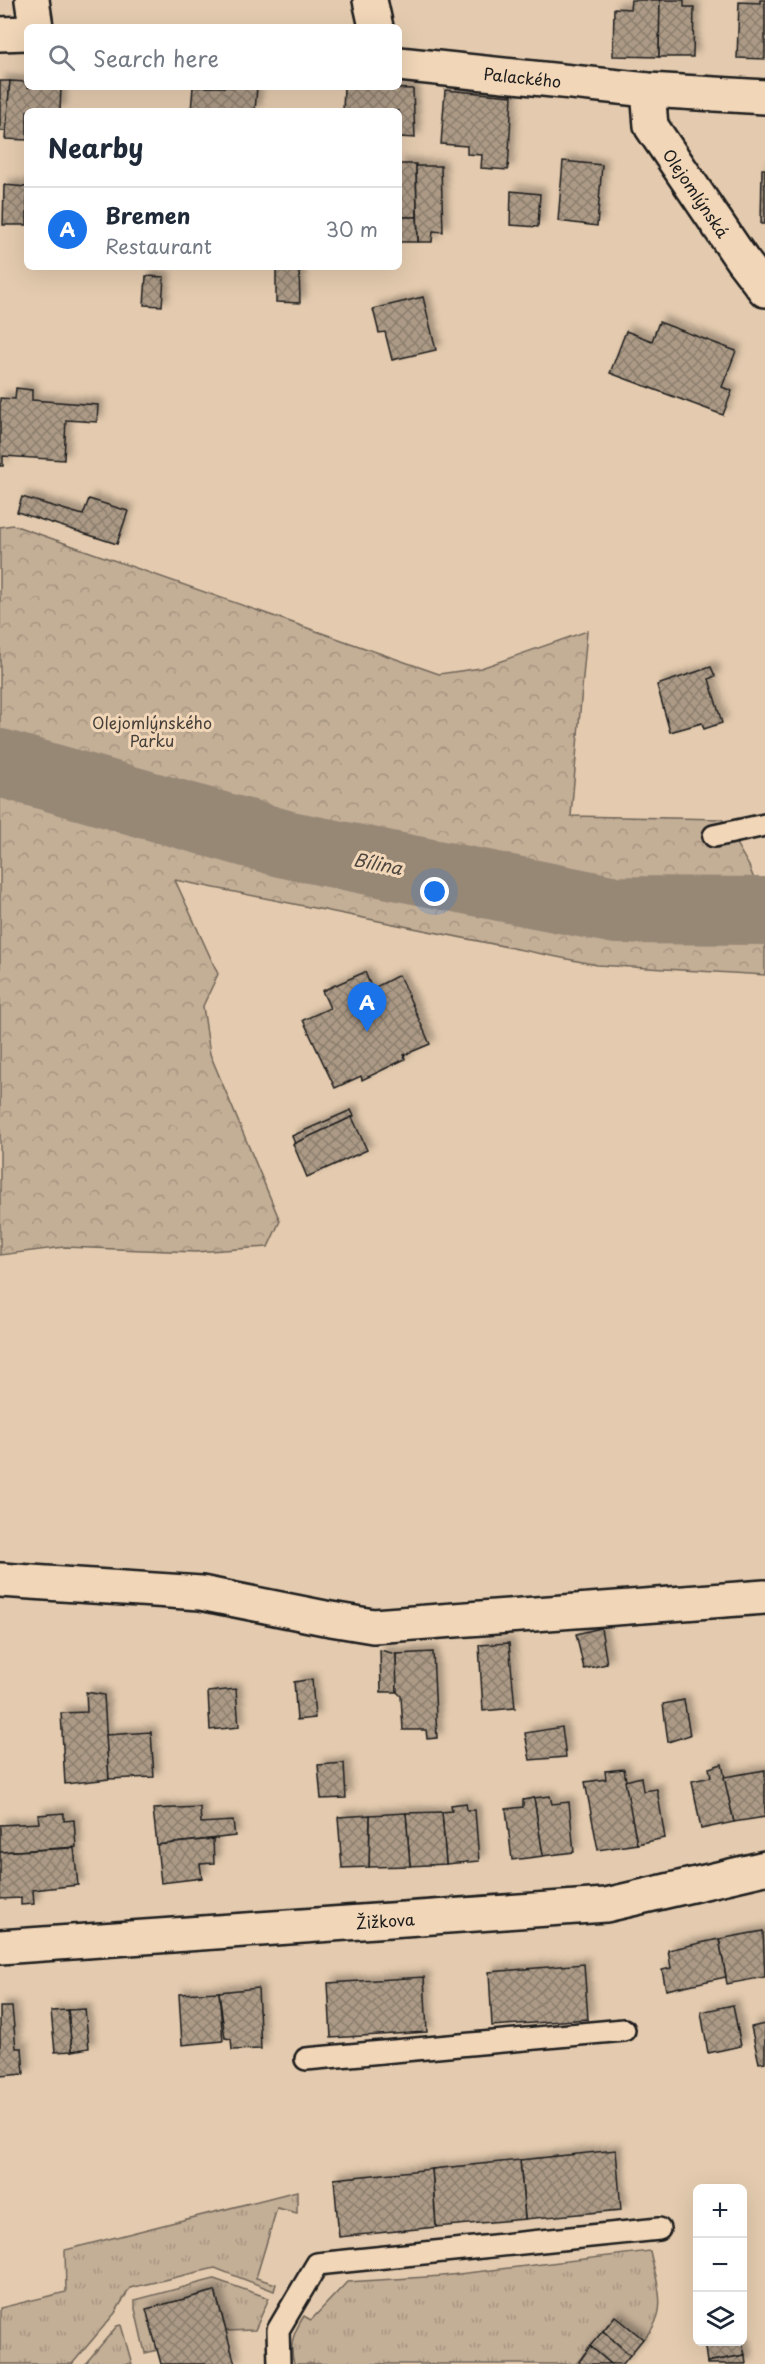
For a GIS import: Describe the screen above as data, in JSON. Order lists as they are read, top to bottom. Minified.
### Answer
{"streets":{"street":["Palackého","Olejomlýnská","Žižkova"]},"crossings":[["Palackého","Olejomlýnská"]],"water":["Bílina"],"parks":["Olejomlýnského Parku"],"page":{"search":"Search here","heading":"Nearby","list":[{"mark":"A","name":"Bremen","note":"Restaurant","value":"30 m"}],"pins":"A","map_buttons":["+","−"]}}
